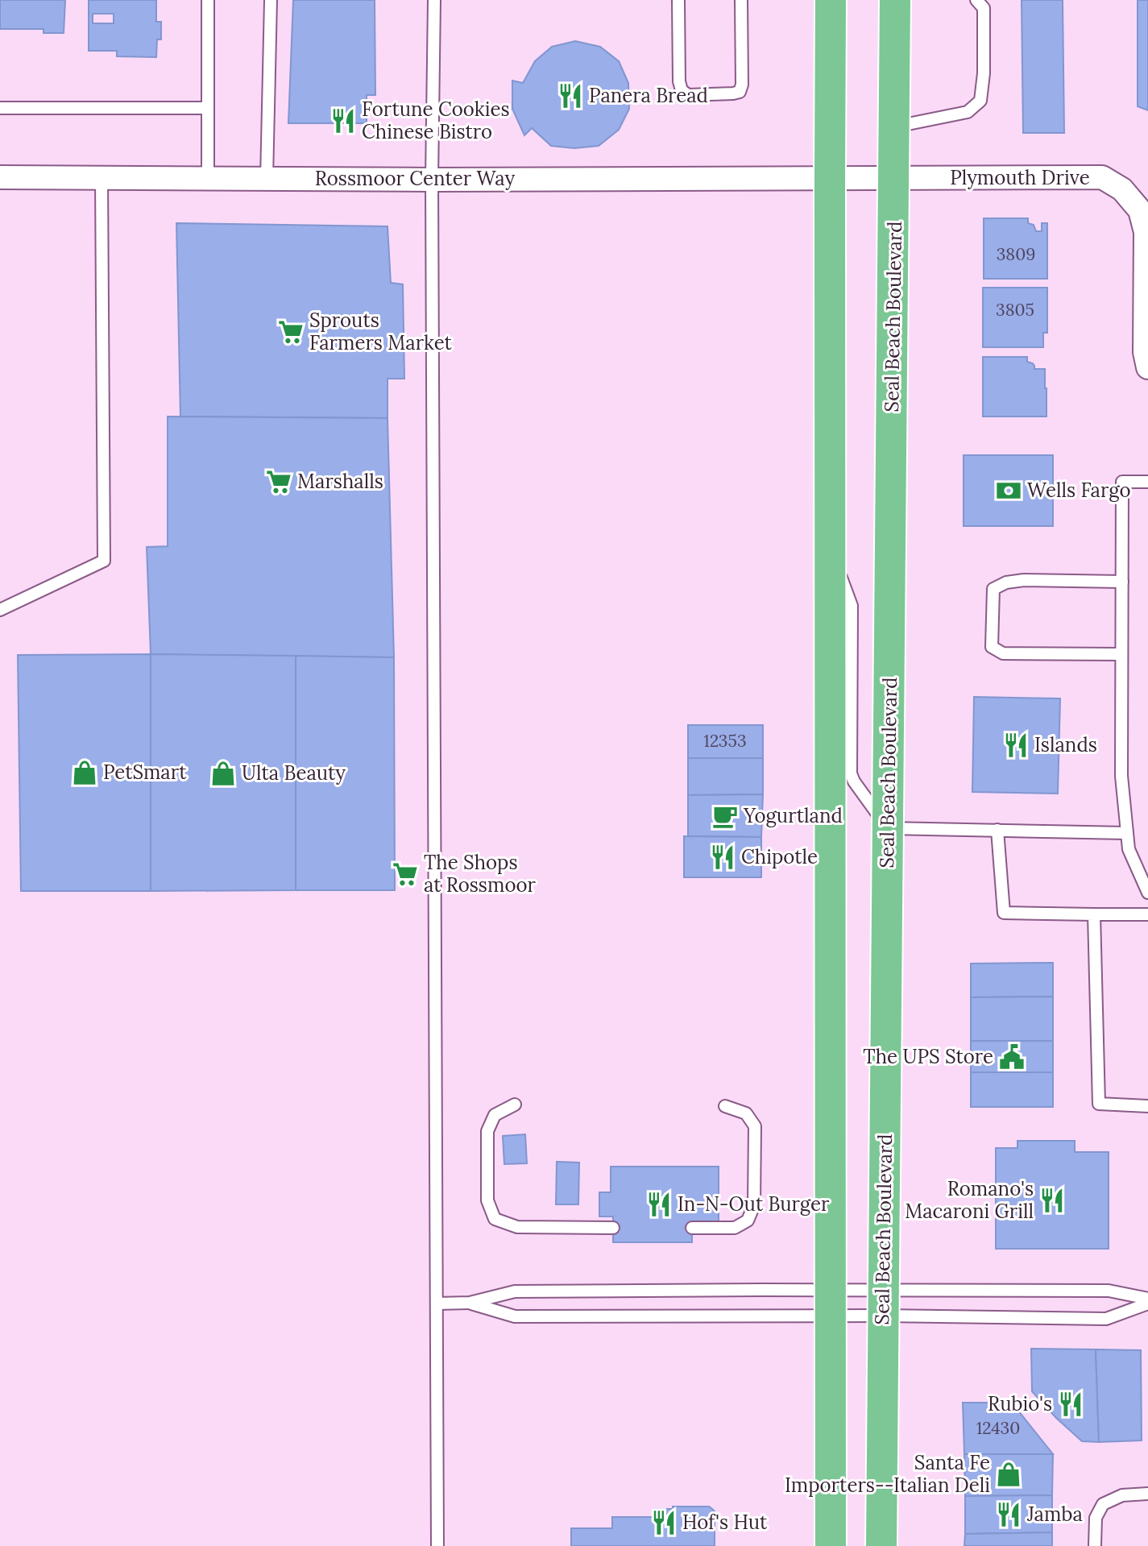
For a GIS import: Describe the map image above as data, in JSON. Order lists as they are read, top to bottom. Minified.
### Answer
{"streets":{"main road":["Seal Beach Boulevard"],"street":["Plymouth Drive","Rossmoor Center Way"]},"crossings":[["Plymouth Drive","Rossmoor Center Way"],["Plymouth Drive","Seal Beach Boulevard"]],"places":{"restaurant":["Panera Bread","Fortune Cookies Chinese Bistro","Islands","Chipotle","Romano's Macaroni Grill","In-N-Out Burger","Rubio's","Jamba","Hof's Hut"],"supermarket":["Sprouts Farmers Market","Marshalls","The Shops at Rossmoor"],"bank":["Wells Fargo"],"shop":["PetSmart","Ulta Beauty","Santa Fe Importers--Italian Deli"],"cafe":["Yogurtland"],"public building":["The UPS Store"]},"house_numbers":["3809","3805","12353","12430"]}
